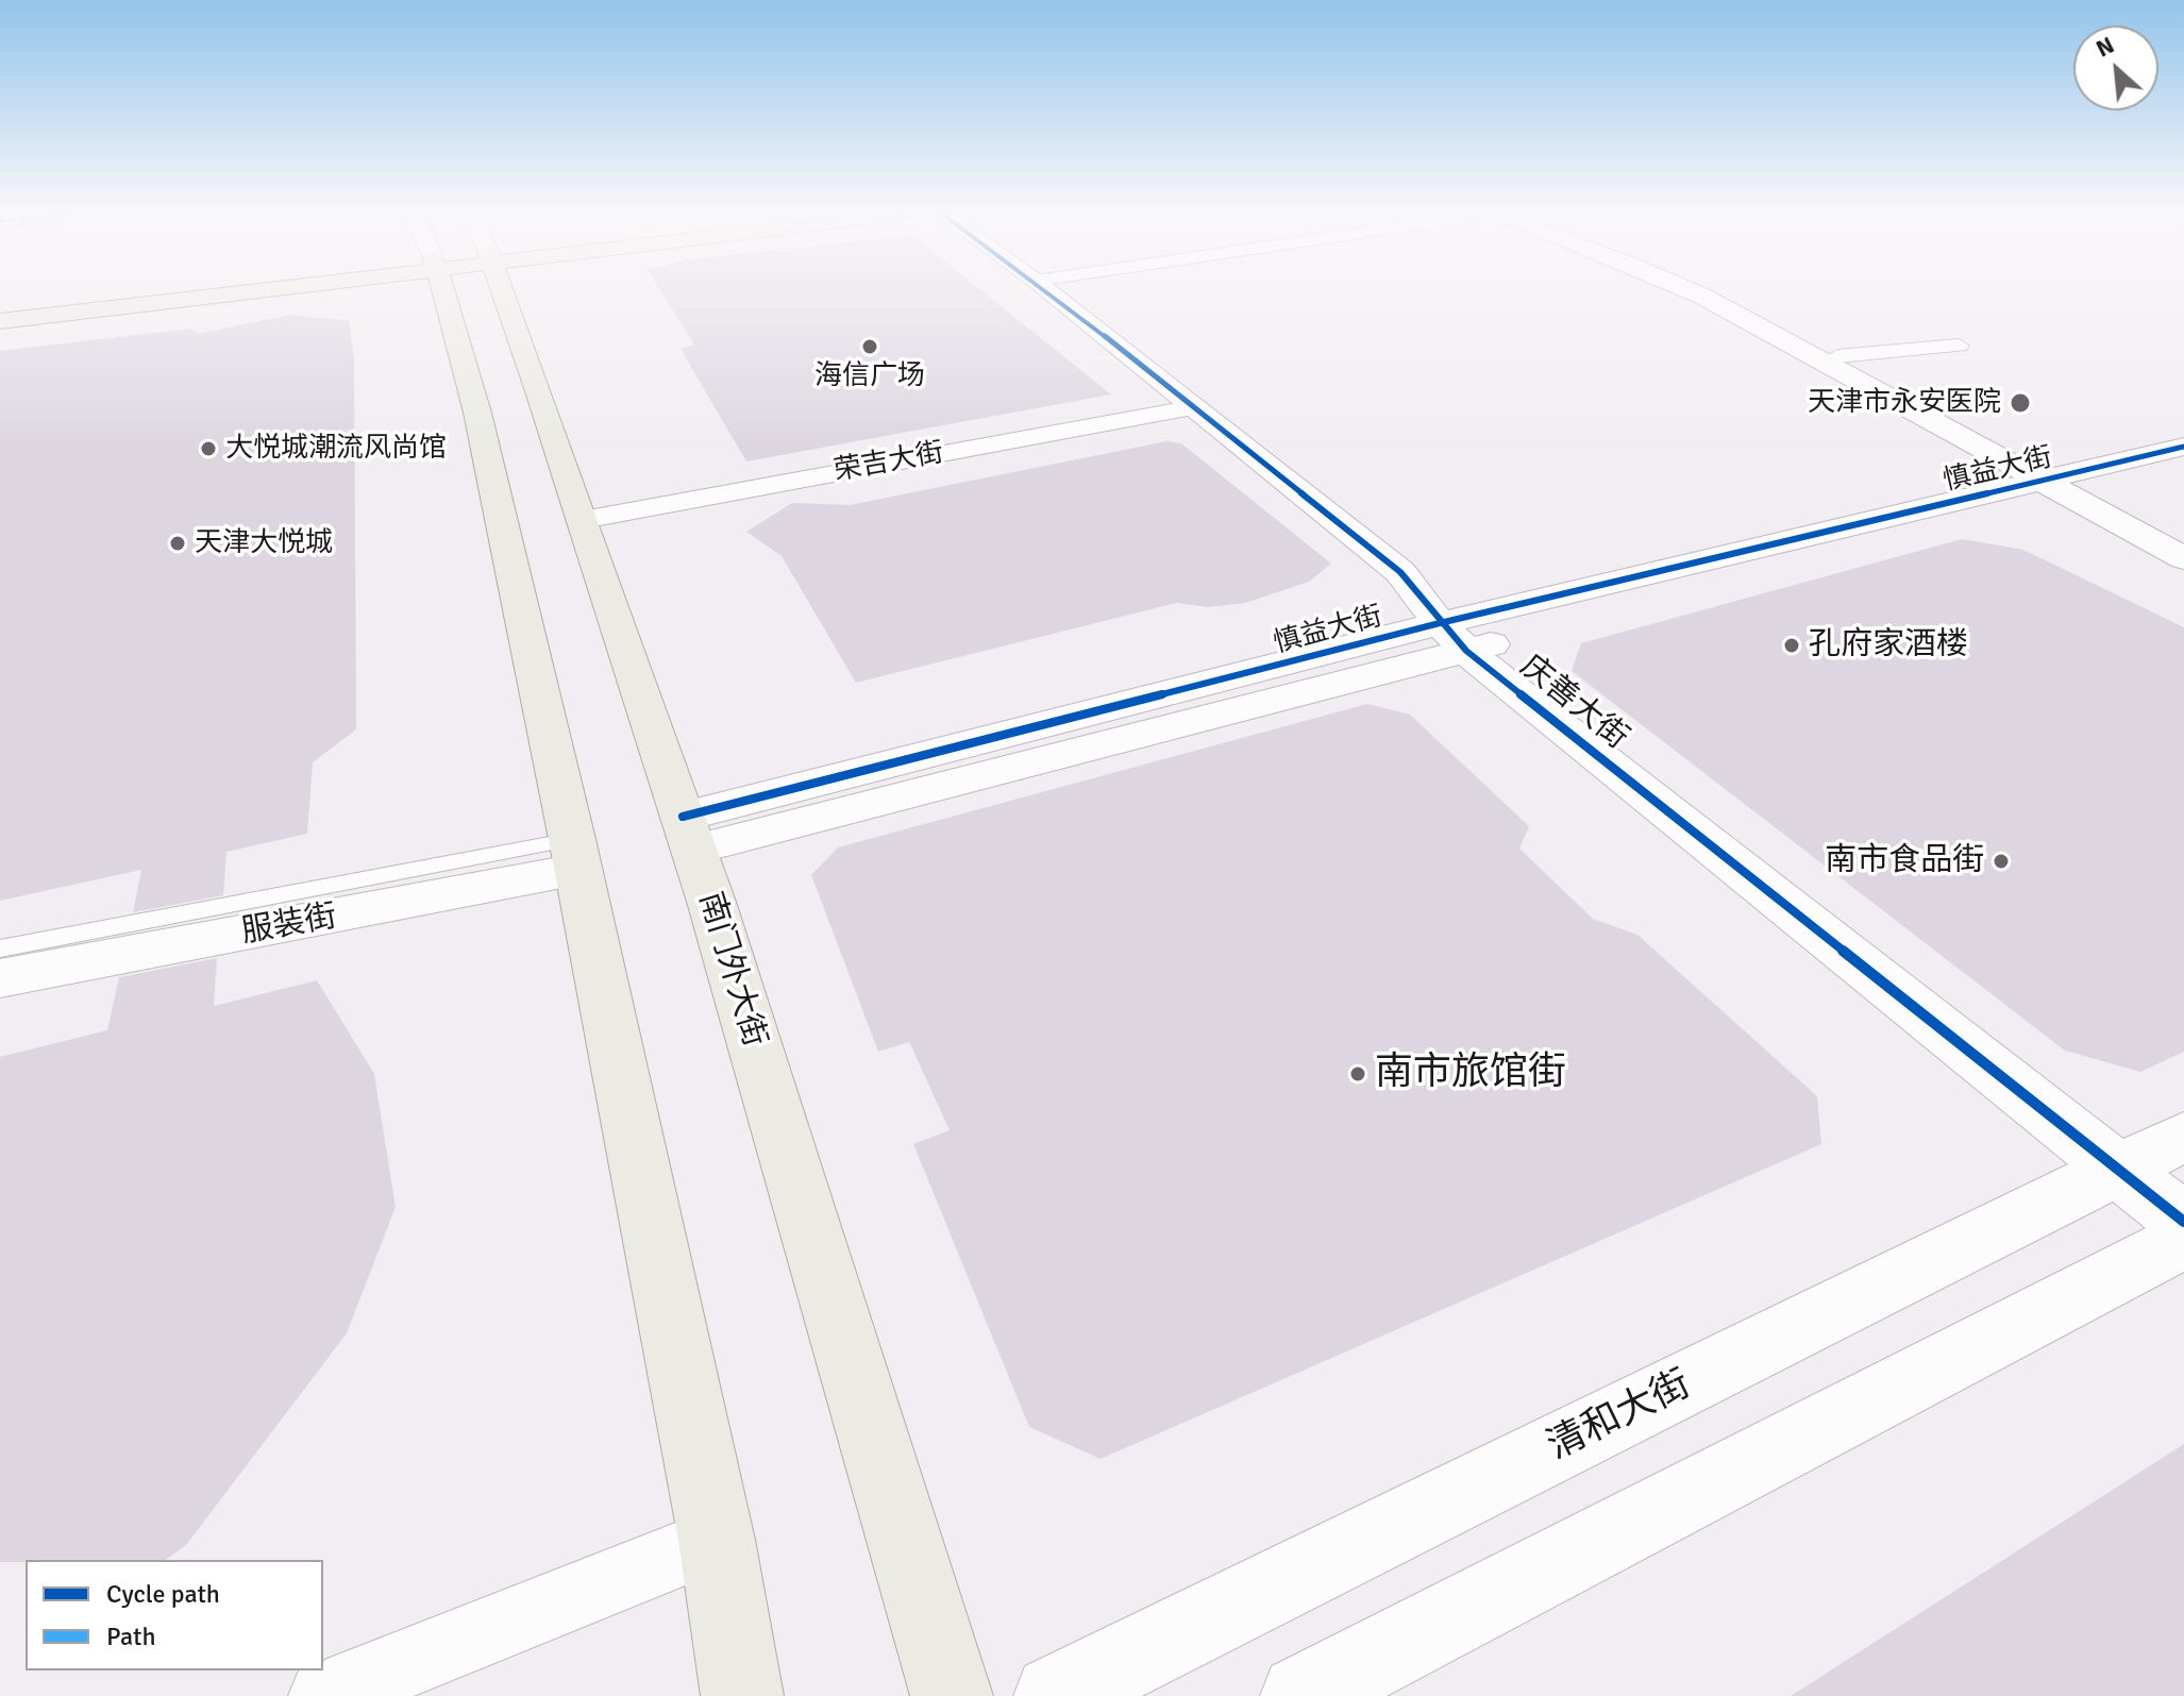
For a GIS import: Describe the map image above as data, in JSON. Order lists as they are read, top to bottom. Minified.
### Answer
{"streets":{"main road":["南门外大街"],"street":["荣吉大街","慎益大街","庆善大街","服装街","清和大街"]},"crossings":[["荣吉大街","庆善大街"],["荣吉大街","南门外大街"],["慎益大街","庆善大街"],["慎益大街","南门外大街"],["庆善大街","清和大街"]],"places":["海信广场","天津市永安医院","大悦城潮流风尚馆","天津大悦城","孔府家酒楼","南市食品街","南市旅馆街"],"legend":["Cycle path","Path"],"north":"top left"}
